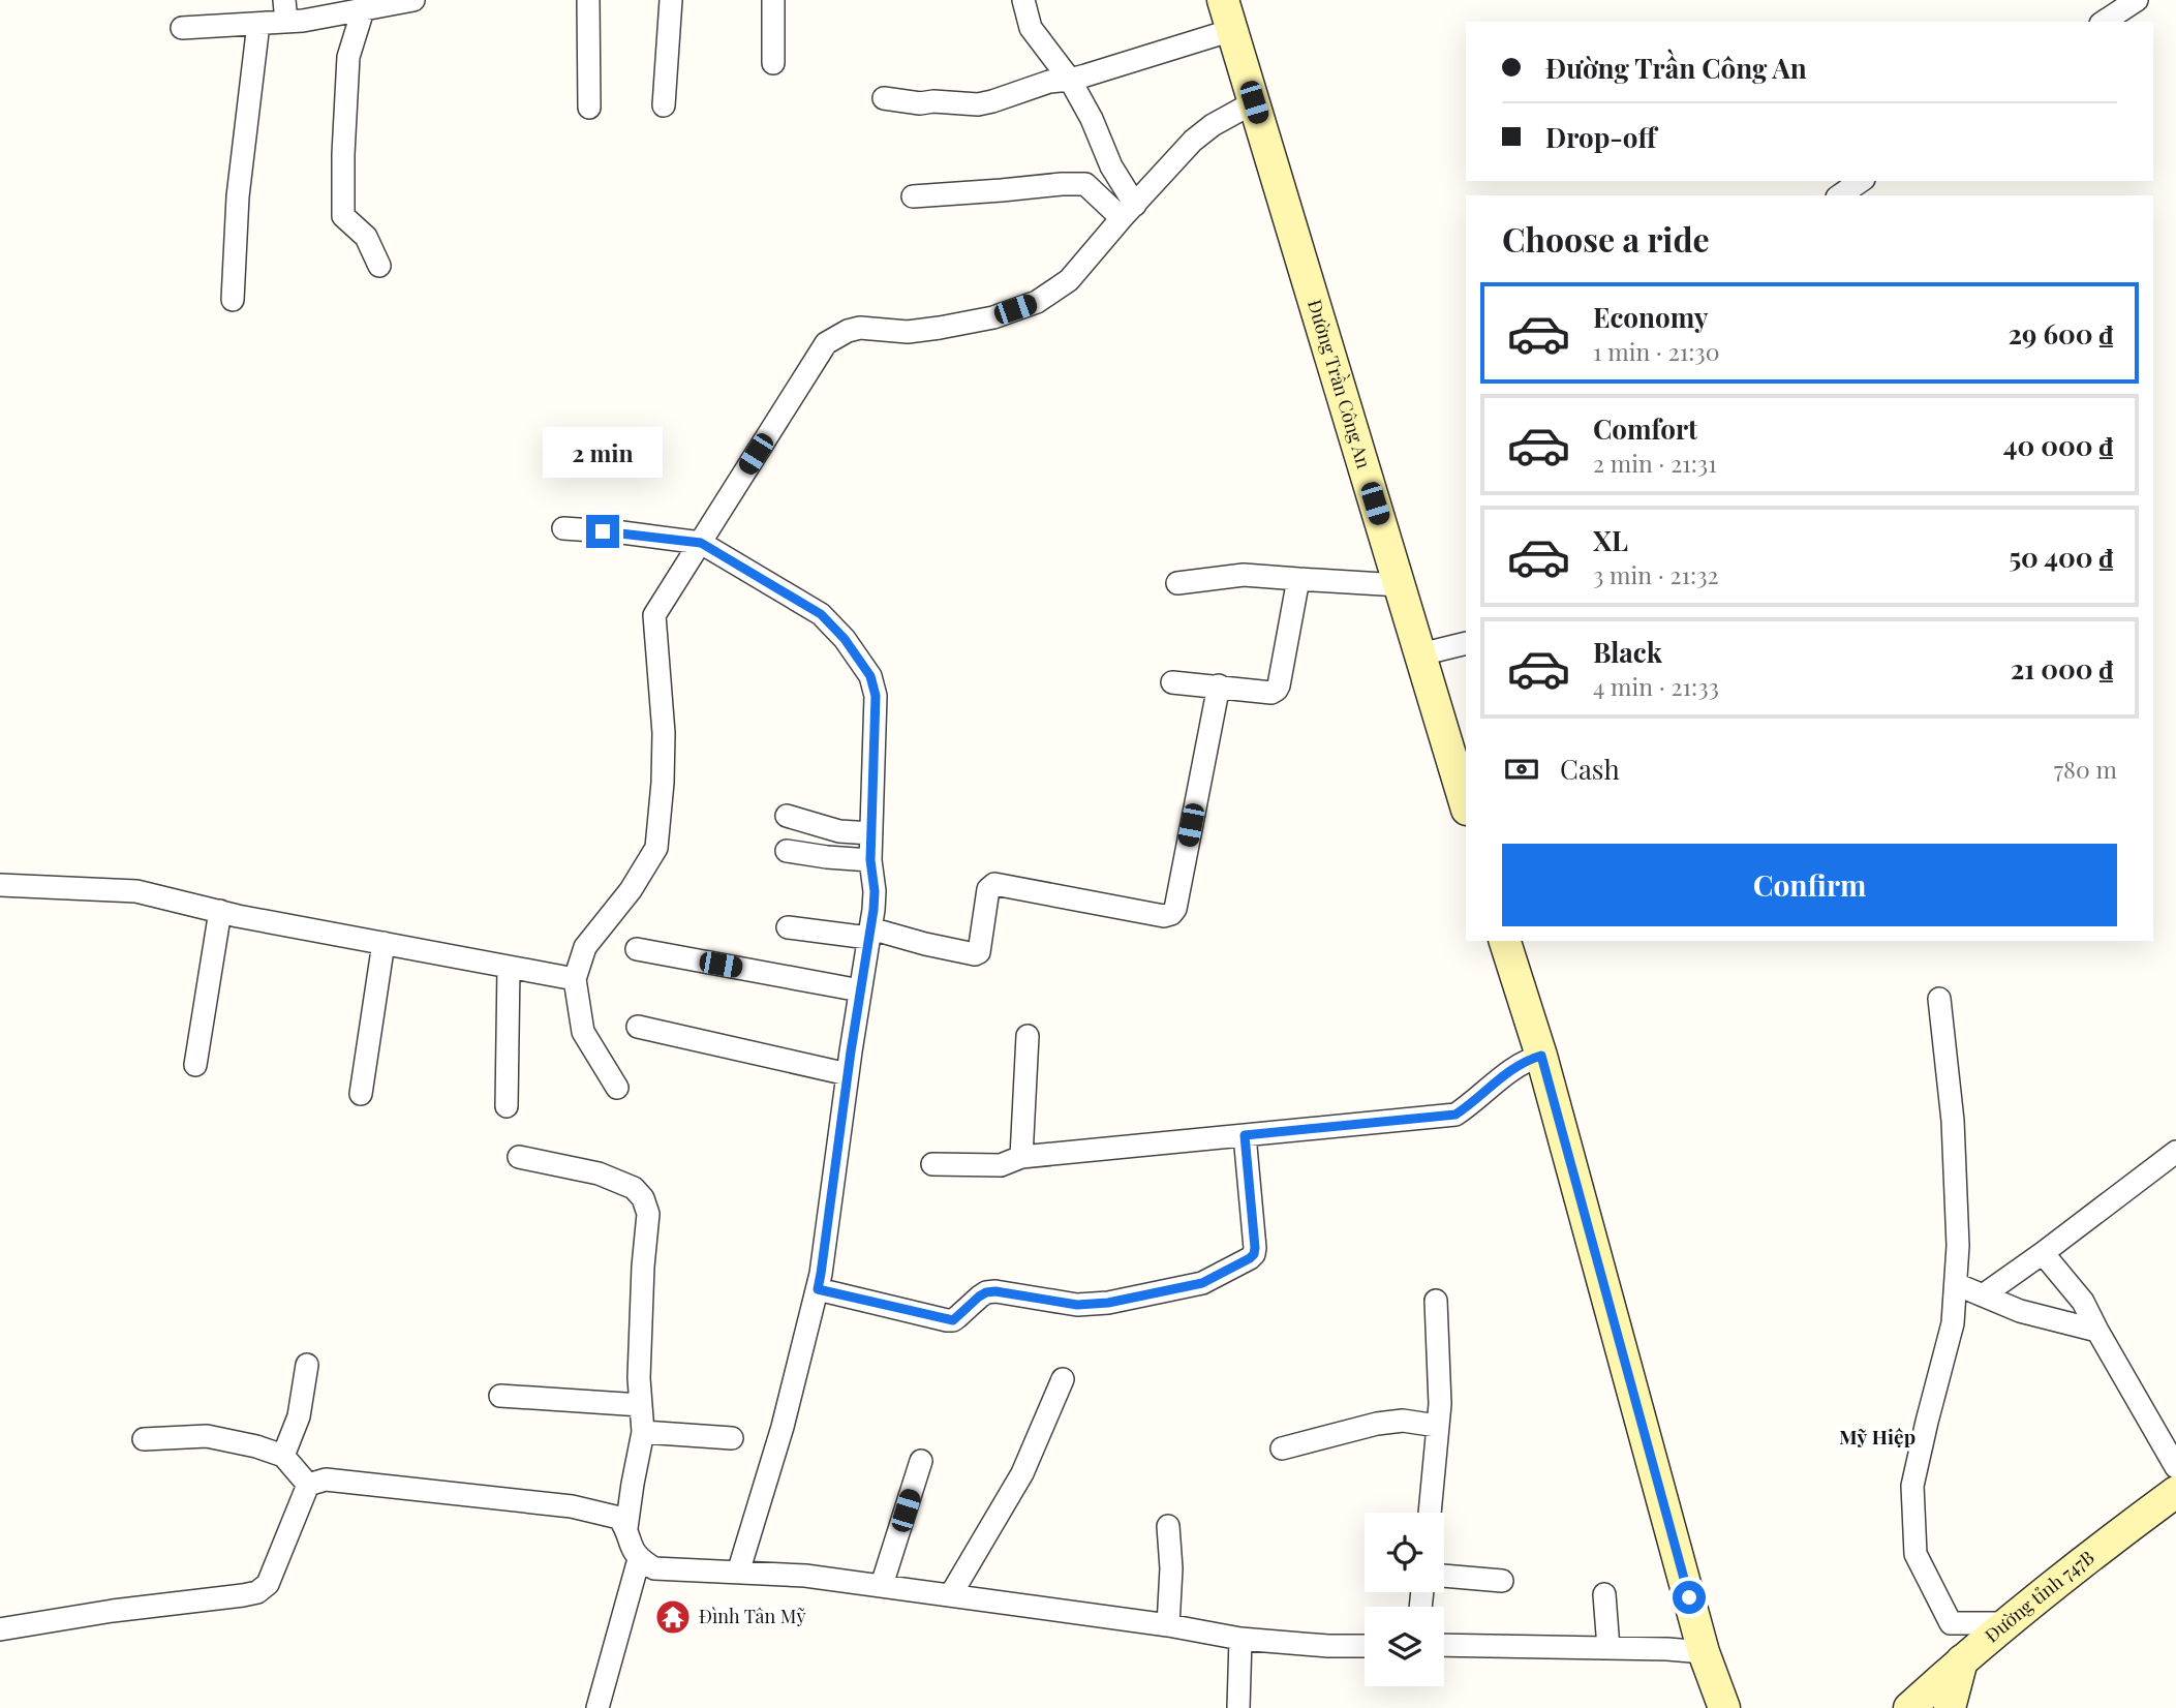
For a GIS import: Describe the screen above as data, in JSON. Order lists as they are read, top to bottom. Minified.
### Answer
{"streets":{"main road":["Đường Trần Công An","Đường tỉnh 747B"]},"districts":["Mỹ Hiệp"],"places":{"temple":["Đình Tân Mỹ"]},"page":{"banner":["Đường Trần Công An","Drop-off"],"heading":"Choose a ride","list":[{"name":"Economy","note":"1 min · 21:30","value":"29 600 ₫"},{"name":"Comfort","note":"2 min · 21:31","value":"40 000 ₫"},{"name":"XL","note":"3 min · 21:32","value":"50 400 ₫"},{"name":"Black","note":"4 min · 21:33","value":"21 000 ₫"}],"bubble":"2 min","pay":["Cash","780 m"],"buttons":"Confirm"}}
